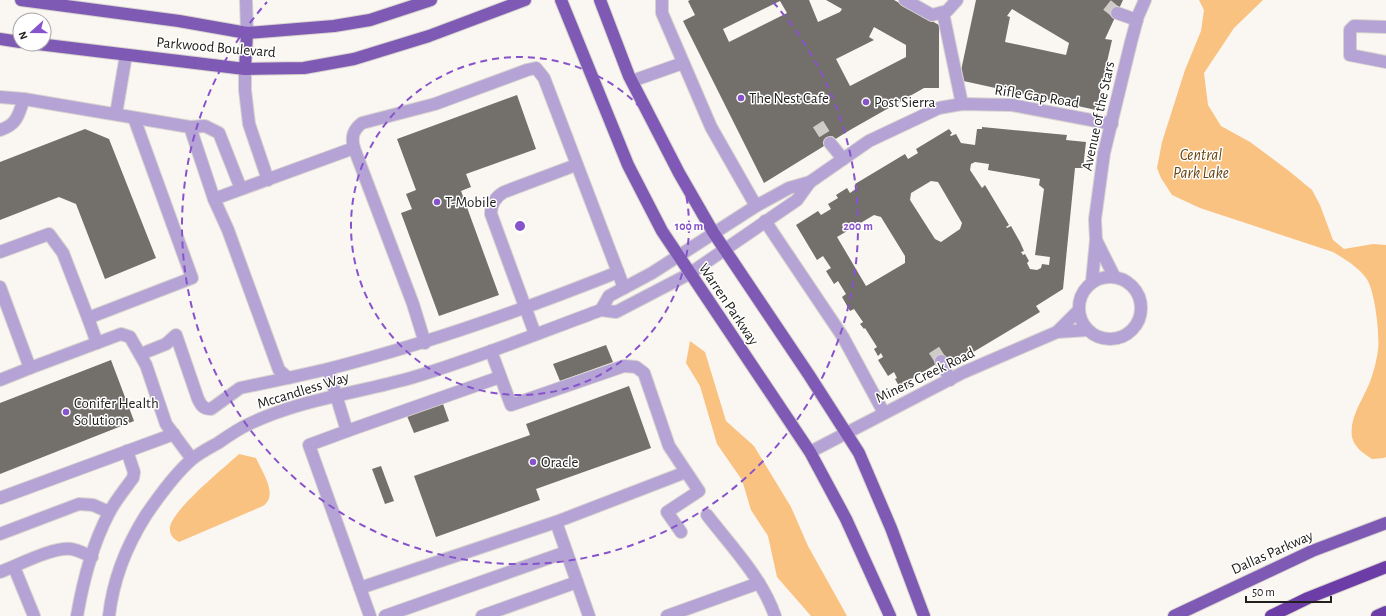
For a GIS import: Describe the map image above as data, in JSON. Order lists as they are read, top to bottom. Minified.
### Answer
{"streets":{"main road":["Parkwood Boulevard","Warren Parkway","Dallas Parkway"],"street":["Rifle Gap Road","Avenue of the Stars","Miners Creek Road","Mccandless Way"]},"crossings":[["Rifle Gap Road","Avenue of the Stars"],["Rifle Gap Road","Warren Parkway"],["Rifle Gap Road","Mccandless Way"],["Avenue of the Stars","Miners Creek Road"],["Warren Parkway","Miners Creek Road"],["Warren Parkway","Mccandless Way"]],"water":["Central Park Lake"],"places":["The Nest Cafe","Post Sierra","T-Mobile","Conifer Health Solutions","Oracle"],"scale_bar":"50 m","north":"left","rings":["100 m","200 m"]}
